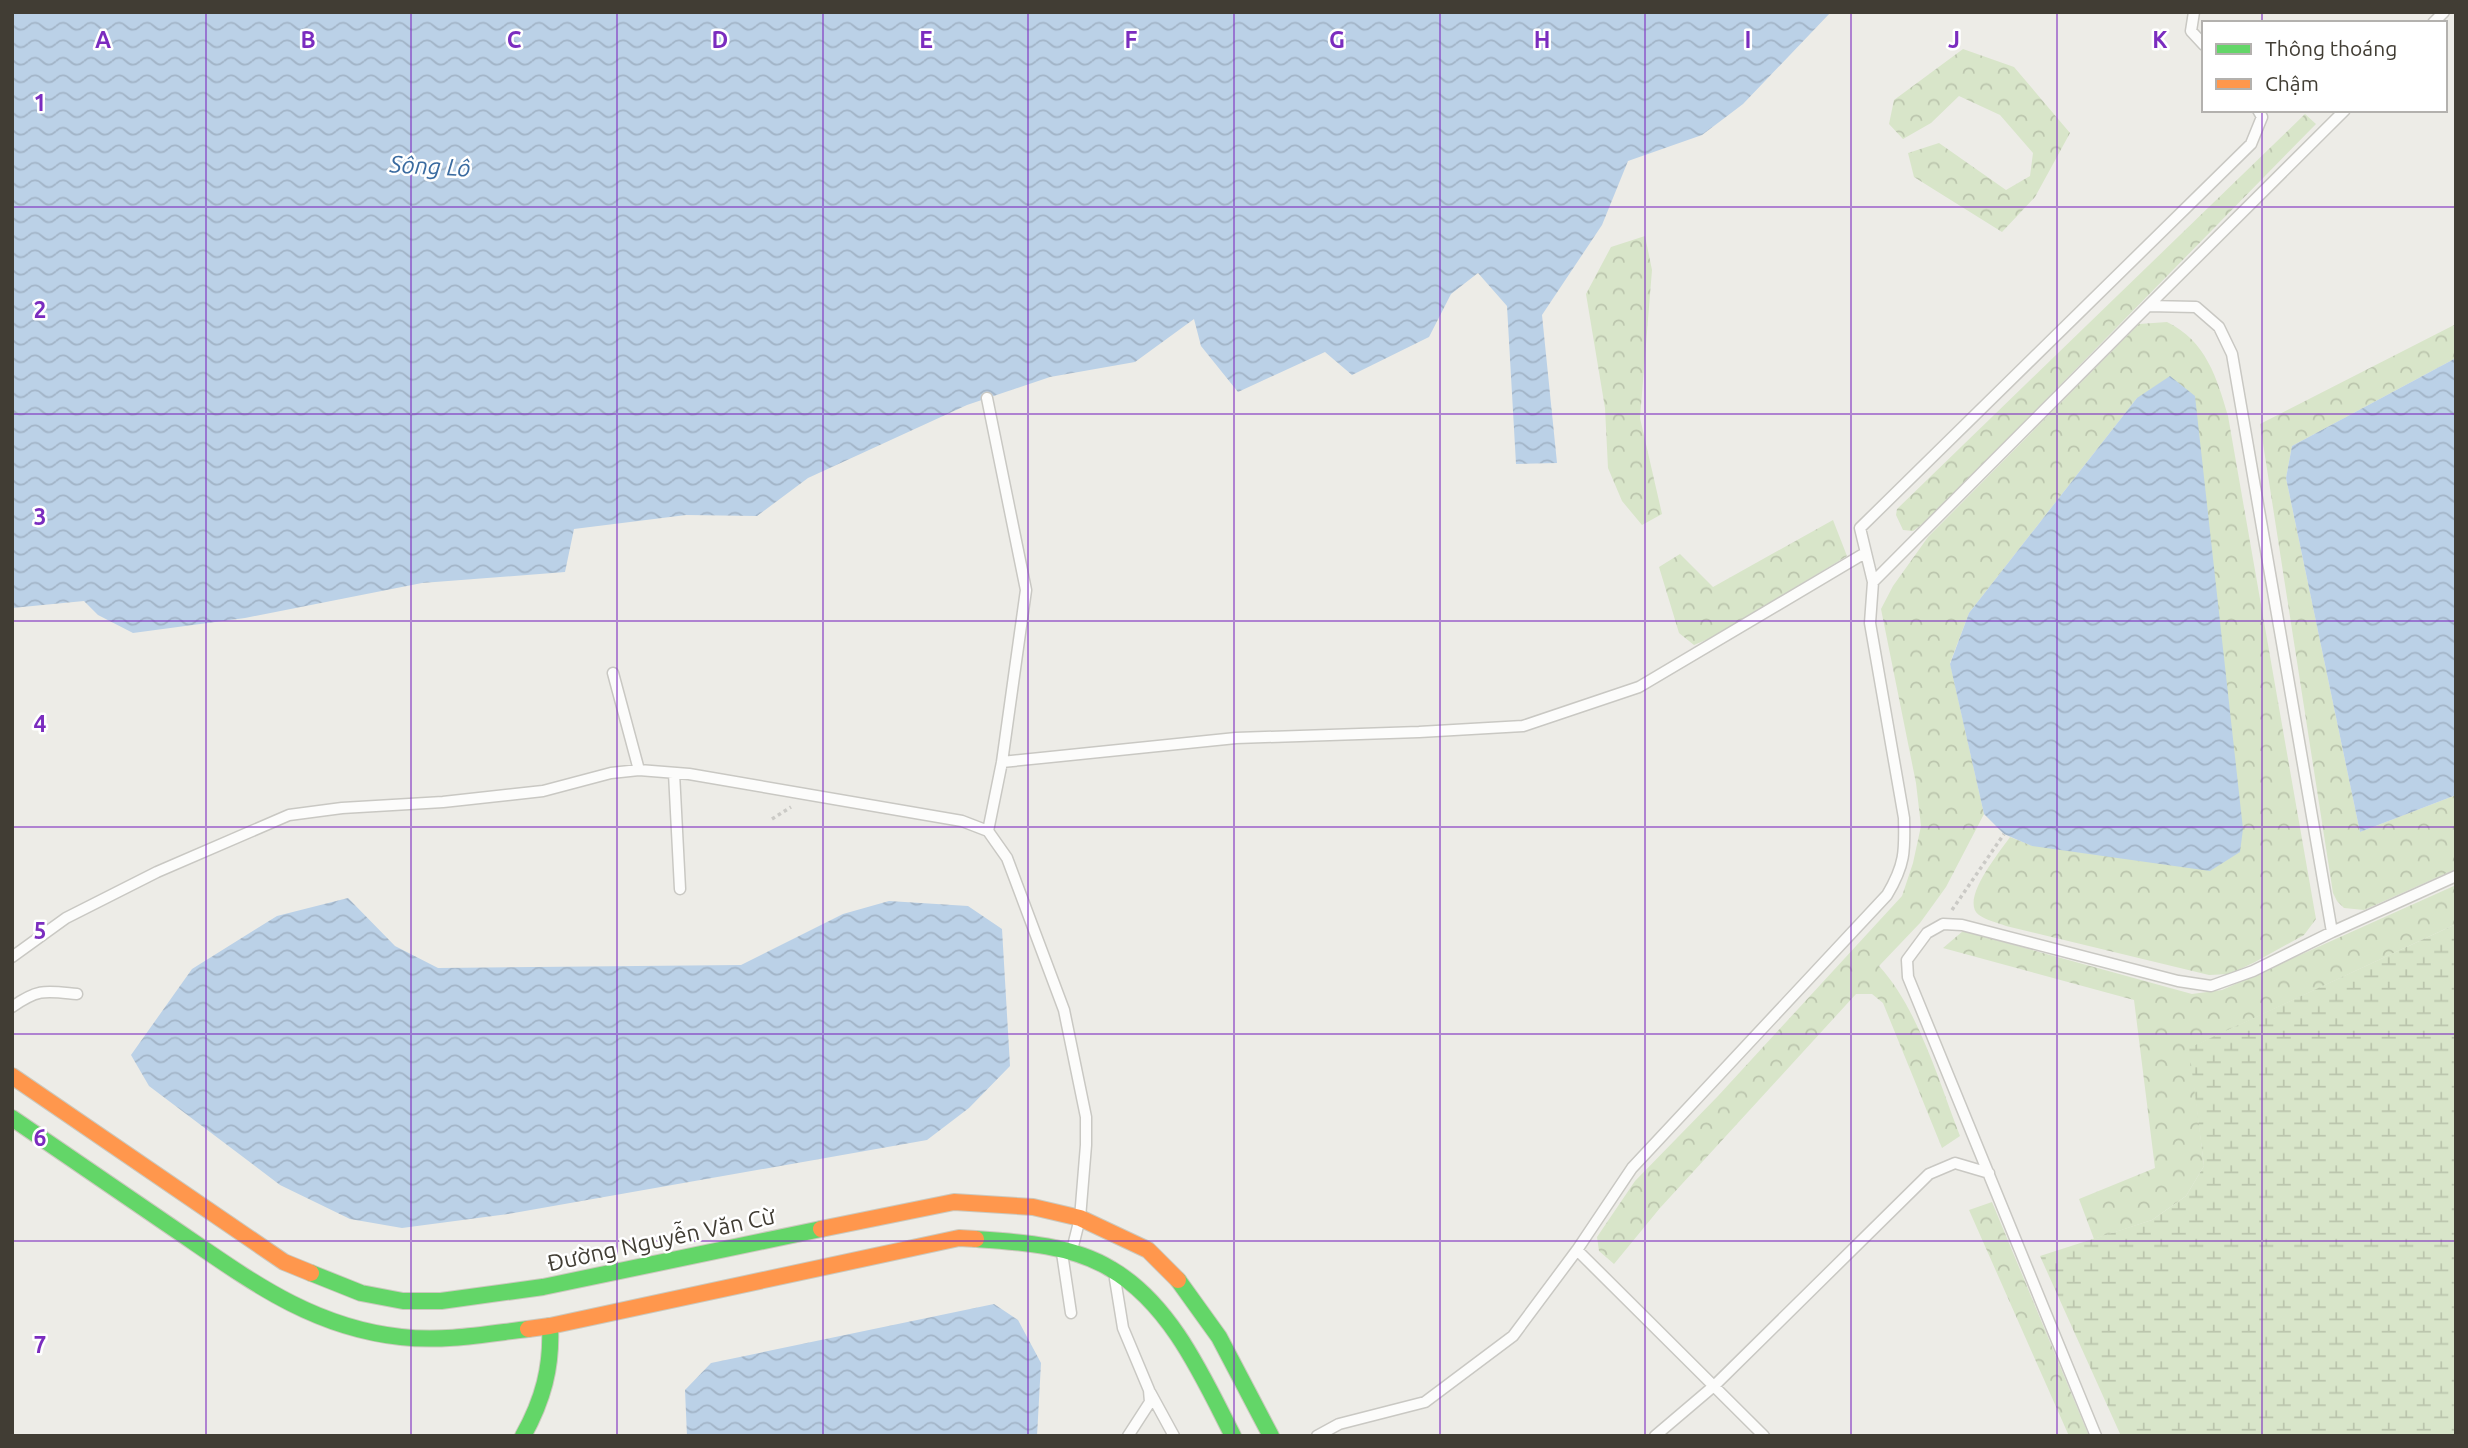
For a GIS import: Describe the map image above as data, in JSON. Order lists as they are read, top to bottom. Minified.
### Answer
{"streets":{"main road":["Đường Nguyễn Văn Cừ"]},"water":["Sông Lô"],"legend":["Thông thoáng","Chậm"],"grid":{"columns":["A","B","C","D","E","F","G","H","I","J","K"],"rows":["1","2","3","4","5","6","7"]}}
